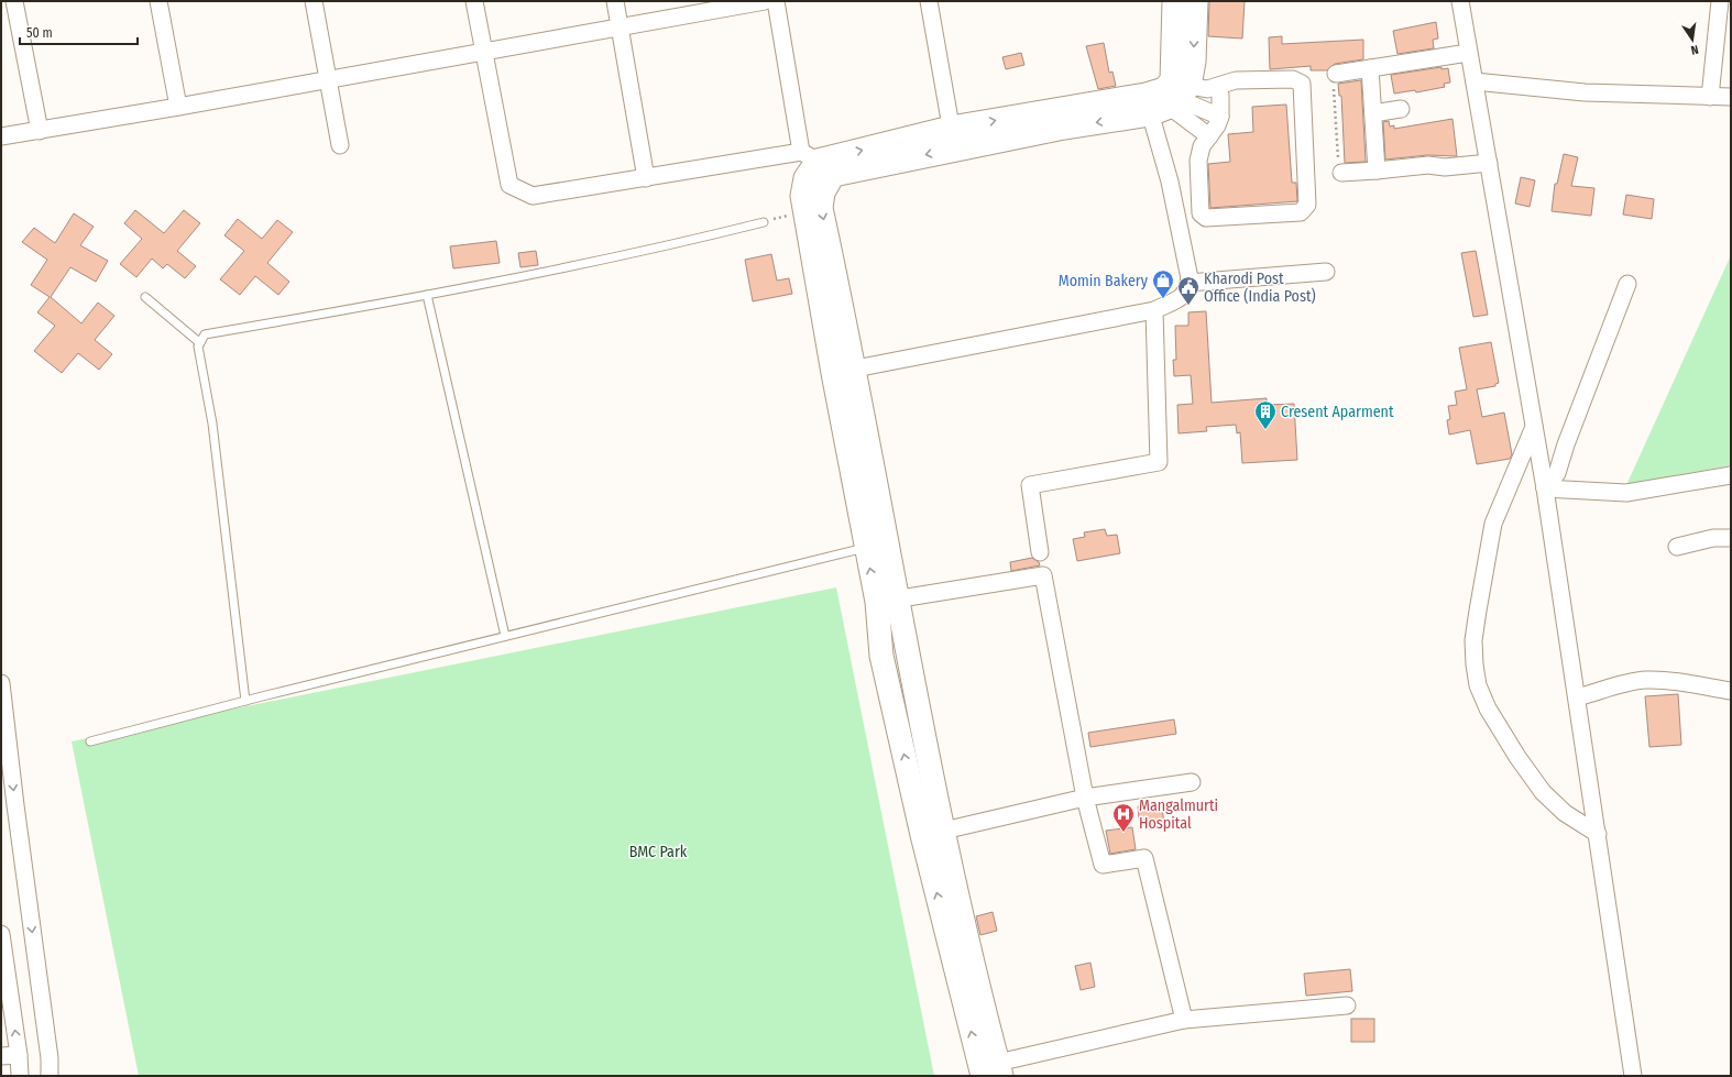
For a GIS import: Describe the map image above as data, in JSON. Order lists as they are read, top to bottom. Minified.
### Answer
{"parks":["BMC Park"],"places":{"shop":["Momin Bakery"],"public building":["Kharodi Post Office (India Post)"],"building":["Cresent Aparment"],"hospital":["Mangalmurti Hospital"]},"scale_bar":"50 m","north":"bottom"}
